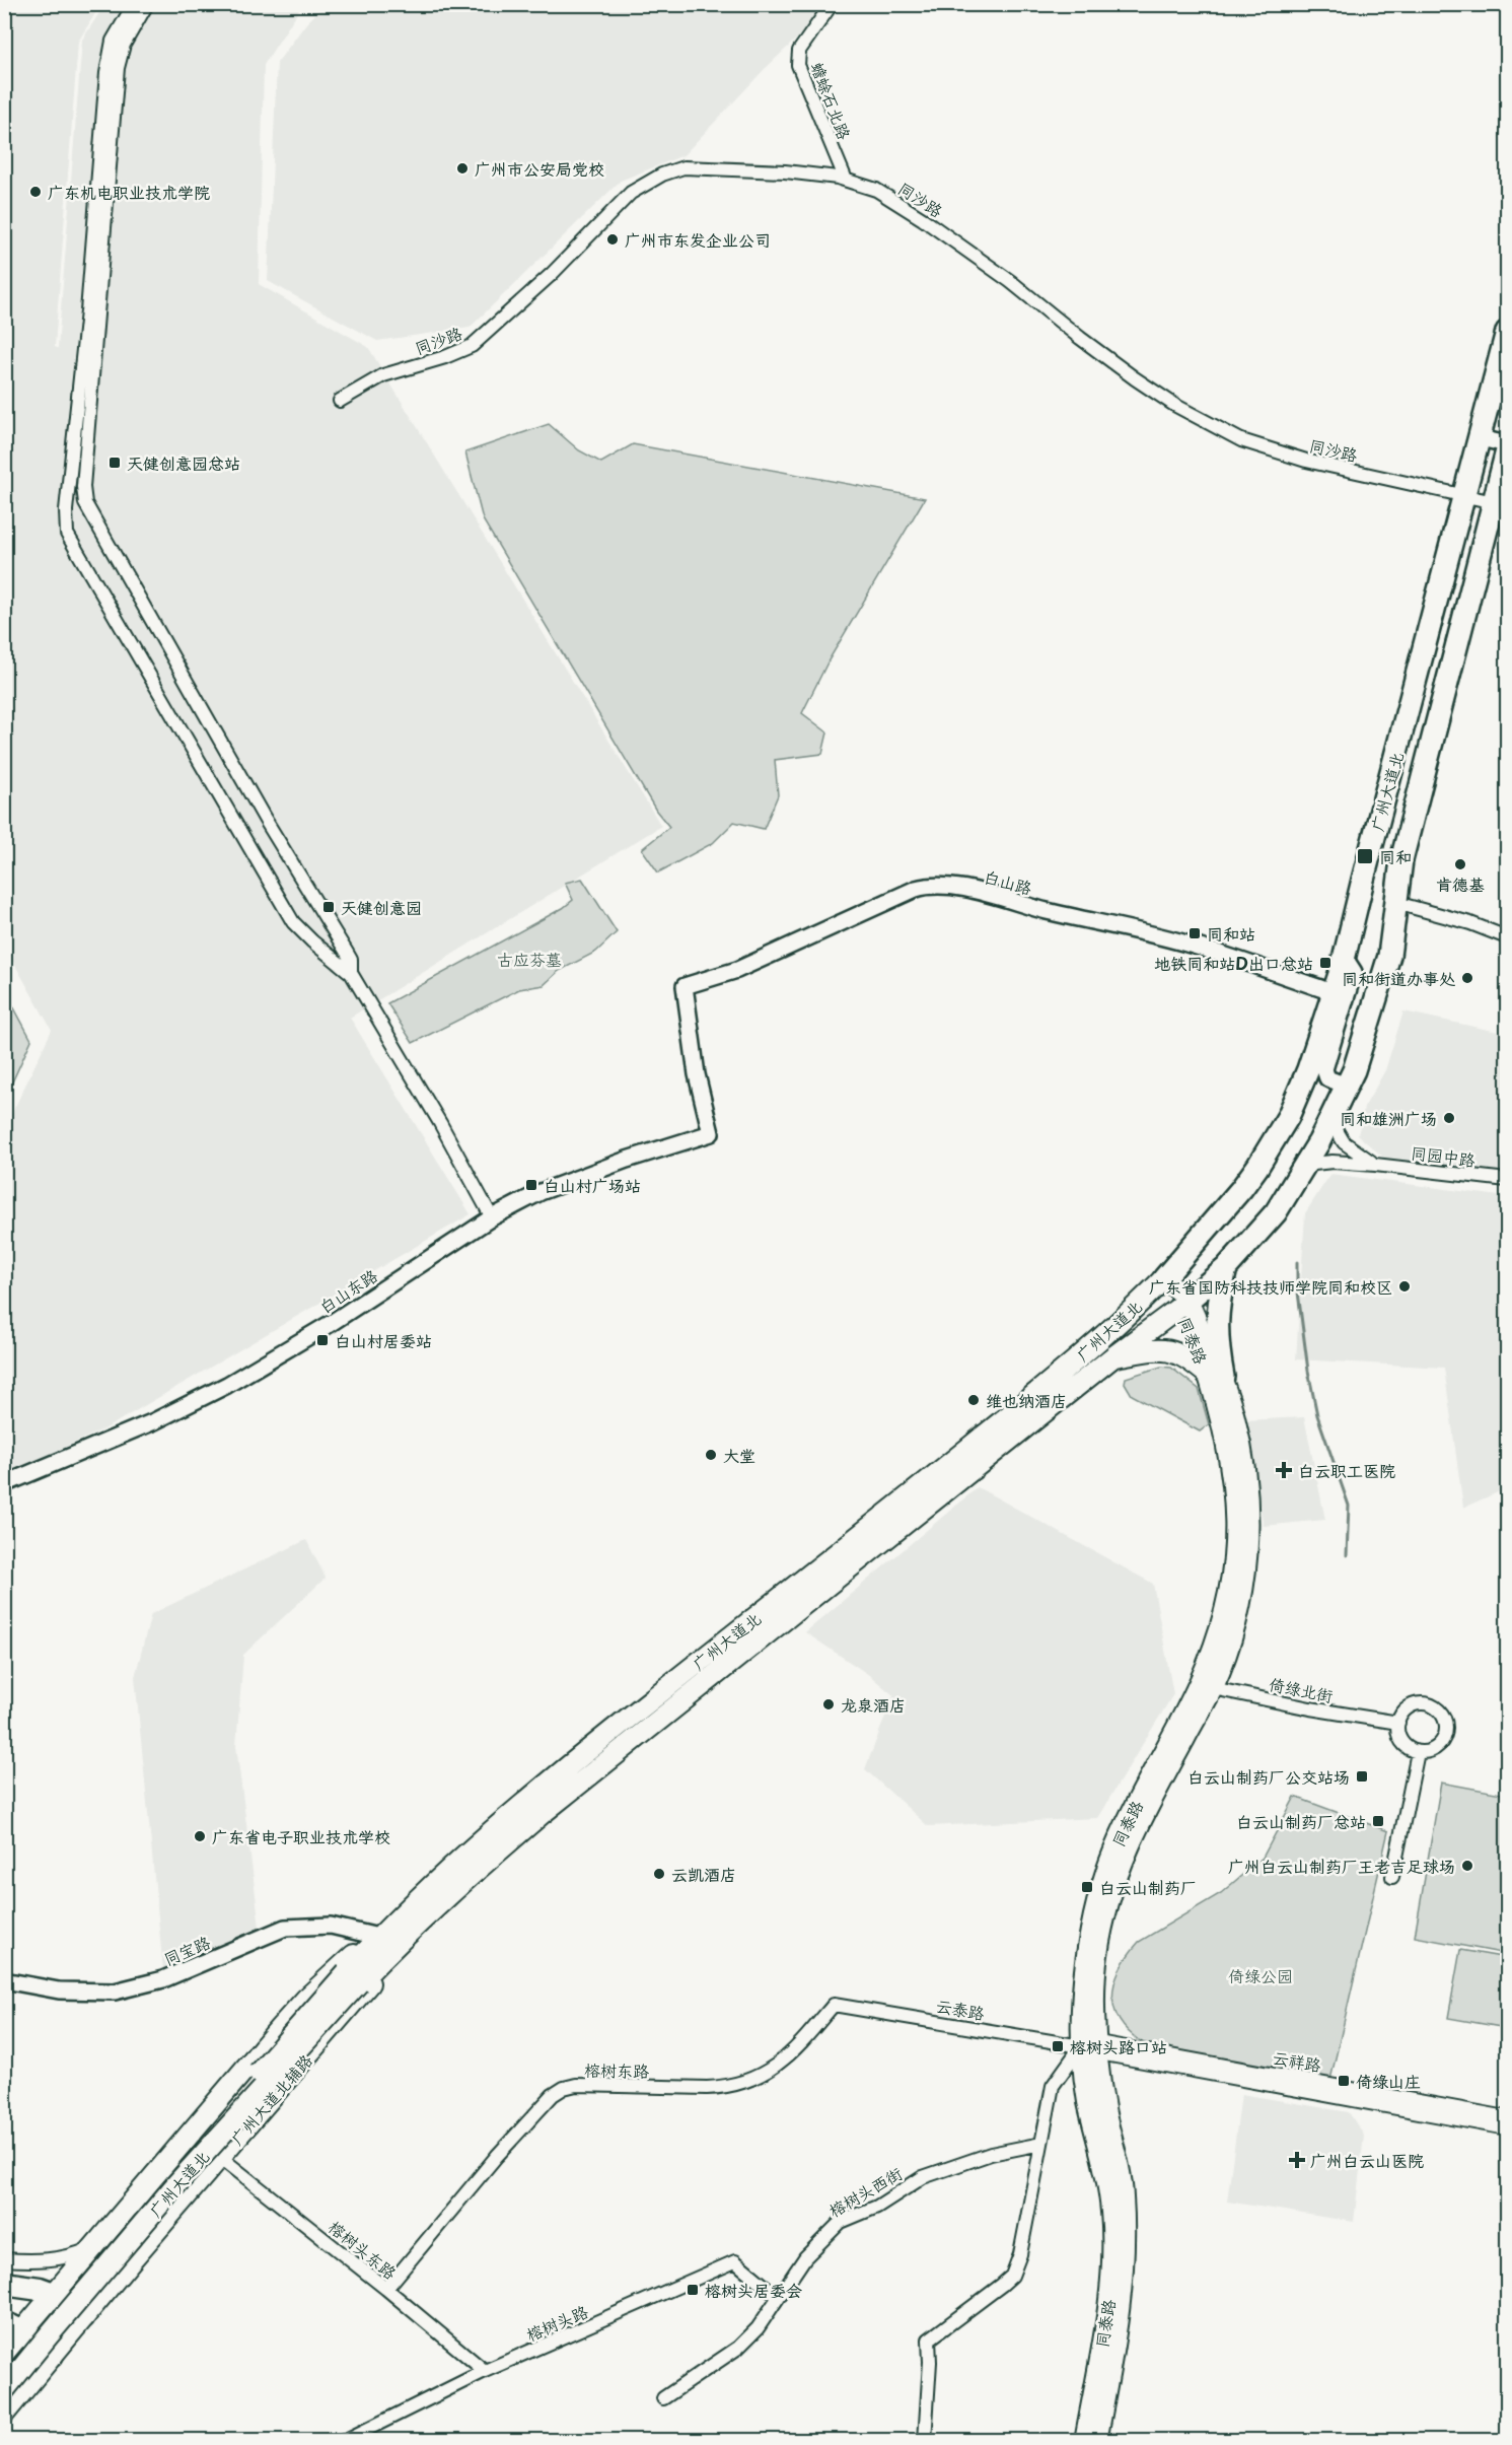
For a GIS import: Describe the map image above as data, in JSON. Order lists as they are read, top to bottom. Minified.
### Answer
{"streets":{"highway":["广州大道北"],"main road":["同泰路","广州大道北辅路"],"street":["蟾蜍石北路","同沙路","白山路","同园中路","白山东路","倚绿北街","同宝路","云泰路","云祥路","榕树东路","榕树头西街","榕树头东路","榕树头路"]},"crossings":[["蟾蜍石北路","同沙路"],["同沙路","广州大道北"],["广州大道北","白山路"],["广州大道北","同园中路"],["广州大道北","同泰路"],["广州大道北","同宝路"],["广州大道北","广州大道北辅路"],["白山路","白山东路"],["同泰路","倚绿北街"],["同泰路","云泰路"],["同泰路","云祥路"],["同宝路","广州大道北辅路"],["云泰路","云祥路"],["云泰路","榕树东路"],["榕树东路","榕树头东路"],["广州大道北辅路","榕树头东路"],["榕树头西街","榕树头路"],["榕树头东路","榕树头路"]],"parks":["古应芬墓","倚绿公园"],"places":{"other":["广州市公安局党校","广东机电职业技术学院","广州市东发企业公司","肯德基","同和街道办事处","同和雄洲广场","广东省国防科技技师学院同和校区","维也纳酒店","大堂","龙泉酒店","广东省电子职业技术学校","广州白云山制药厂王老吉足球场","云凯酒店"],"transit":["天健创意园总站","同和","天健创意园","同和站","地铁同和站D出口总站","白山村广场站","白山村居委站","白云山制药厂公交站场","白云山制药厂总站","白云山制药厂","榕树头路口站","倚绿山庄","榕树头居委会"],"health":["白云职工医院","广州白云山医院"]}}
